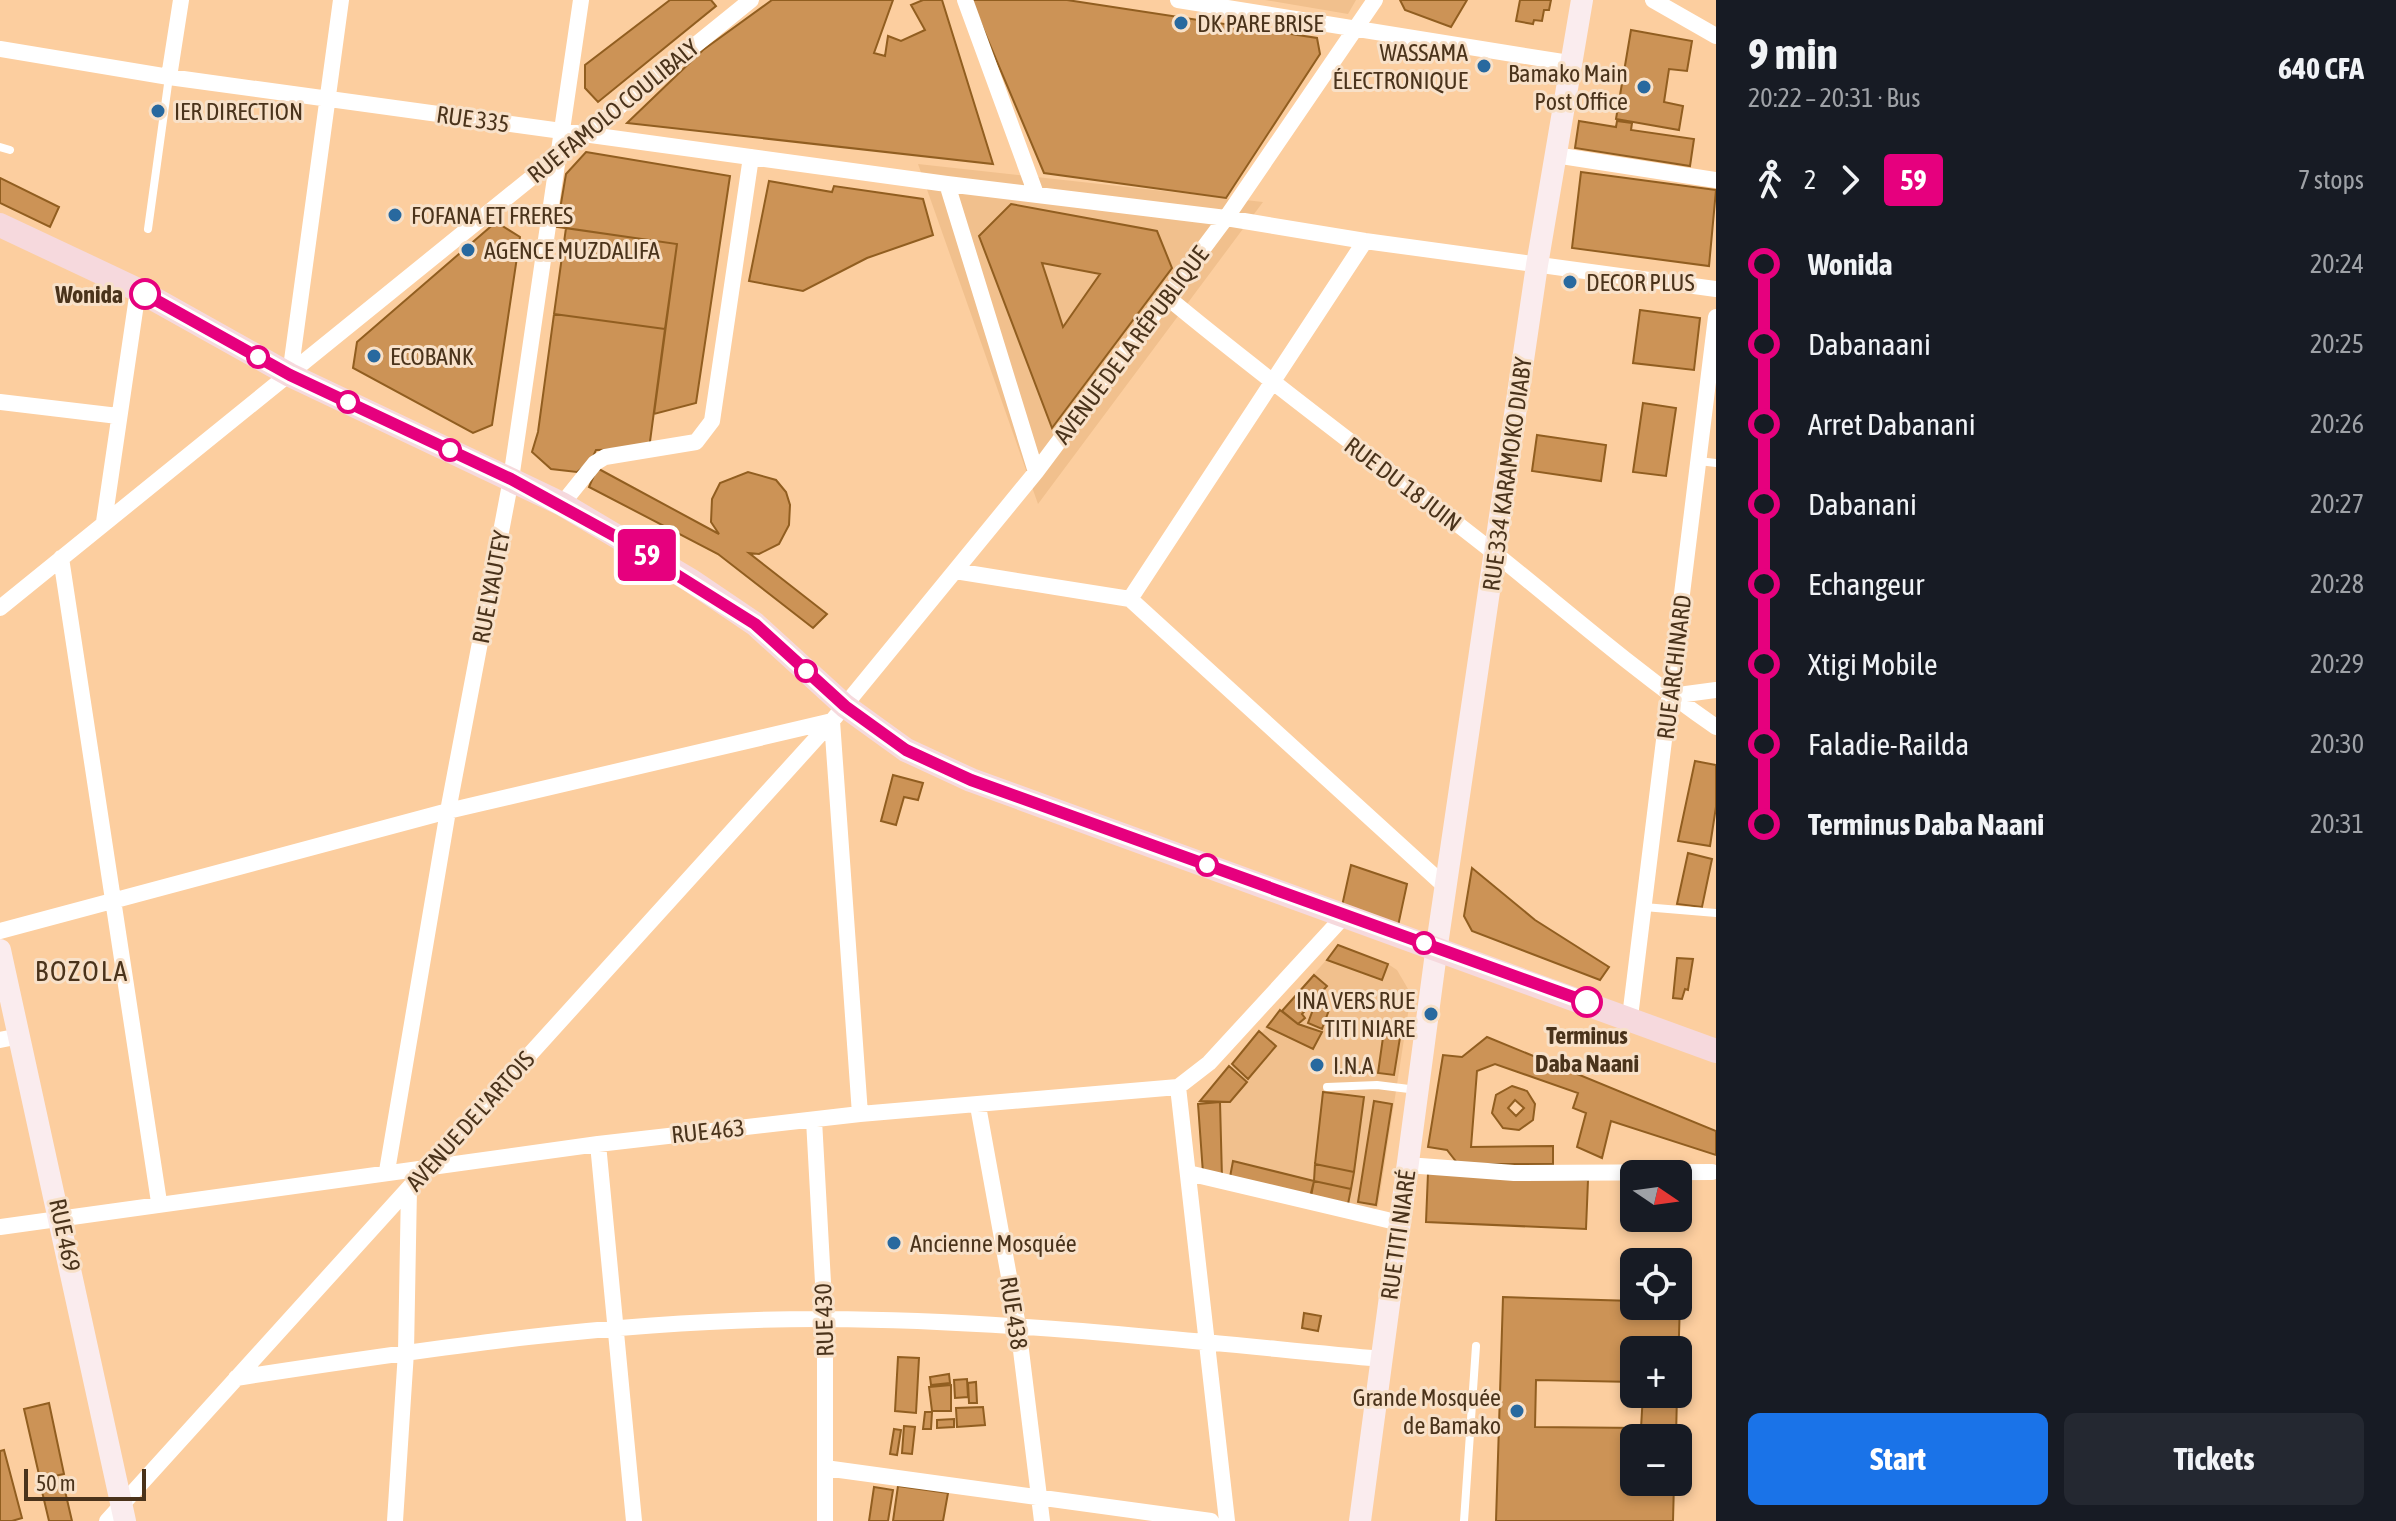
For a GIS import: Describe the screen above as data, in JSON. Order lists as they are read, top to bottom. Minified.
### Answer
{"streets":{"main road":["RUE 334 KARAMOKO DIABY","RUE 469","RUE TITI NIARÉ"],"street":["RUE FAMOLO COULIBALY","RUE 335","AVENUE DE LA RÉPUBLIQUE","RUE DU 18 JUIN","RUE LYAUTEY","RUE ARCHINARD","AVENUE DE L'ARTOIS","RUE 463","RUE 438","RUE 430"]},"crossings":[["RUE FAMOLO COULIBALY","RUE 335"],["RUE FAMOLO COULIBALY","RUE LYAUTEY"],["RUE 335","AVENUE DE LA RÉPUBLIQUE"],["RUE 335","RUE 334 KARAMOKO DIABY"],["RUE 335","RUE LYAUTEY"],["AVENUE DE LA RÉPUBLIQUE","RUE DU 18 JUIN"],["AVENUE DE LA RÉPUBLIQUE","AVENUE DE L'ARTOIS"],["RUE 334 KARAMOKO DIABY","RUE DU 18 JUIN"],["RUE 334 KARAMOKO DIABY","RUE TITI NIARÉ"],["RUE DU 18 JUIN","RUE ARCHINARD"],["RUE LYAUTEY","RUE 463"],["AVENUE DE L'ARTOIS","RUE 463"],["AVENUE DE L'ARTOIS","RUE 469"],["RUE 463","RUE 469"],["RUE 463","RUE 438"],["RUE 463","RUE 430"]],"districts":["BOZOLA"],"places":["DK PARE BRISE","WASSAMA ÉLECTRONIQUE","Bamako Main Post Office","IER DIRECTION","FOFANA ET FRERES","AGENCE MUZDALIFA","DECOR PLUS","Wonida","ECOBANK","Terminus Daba Naani","INA VERS RUE TITI NIARE","I.N.A","Ancienne Mosquée","Grande Mosquée de Bamako"],"lines":["bus line 59"],"scale_bar":"50 m","north":"right","page":{"on_map":"59","heading":["9 min","20:22 – 20:31 · Bus","640 CFA"],"legs":["2","59","7 stops"],"list":[{"name":"Wonida","value":"20:24"},{"name":"Dabanaani","value":"20:25"},{"name":"Arret Dabanani","value":"20:26"},{"name":"Dabanani","value":"20:27"},{"name":"Echangeur","value":"20:28"},{"name":"Xtigi Mobile","value":"20:29"},{"name":"Faladie-Railda","value":"20:30"},{"name":"Terminus Daba Naani","value":"20:31"}],"map_buttons":["+","−"],"buttons":["Start","Tickets"],"scale":"50 m"}}
